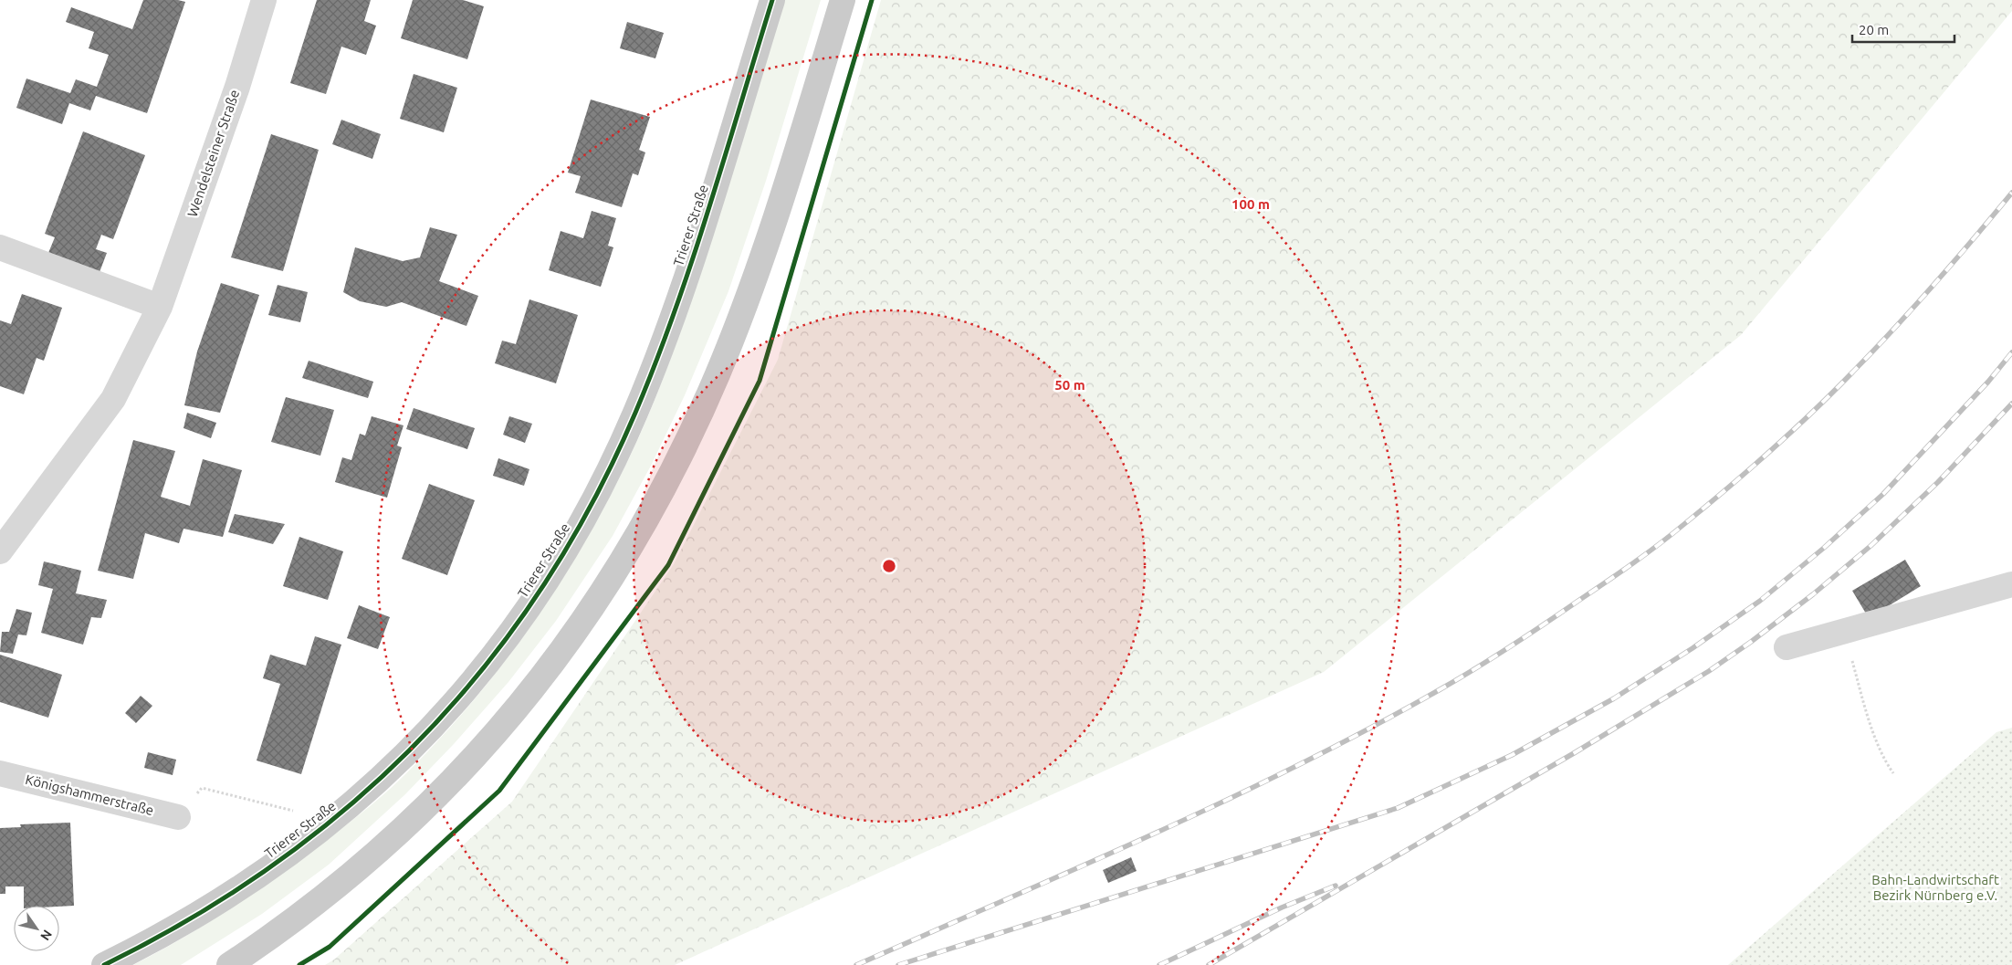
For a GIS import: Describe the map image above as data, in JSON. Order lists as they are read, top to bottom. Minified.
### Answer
{"streets":{"main road":["Trierer Straße"],"street":["Wendelsteiner Straße","Königshammerstraße"]},"parks":["Bahn-Landwirtschaft Bezirk Nürnberg e.V."],"scale_bar":"20 m","north":"bottom right","rings":["100 m","50 m"]}
